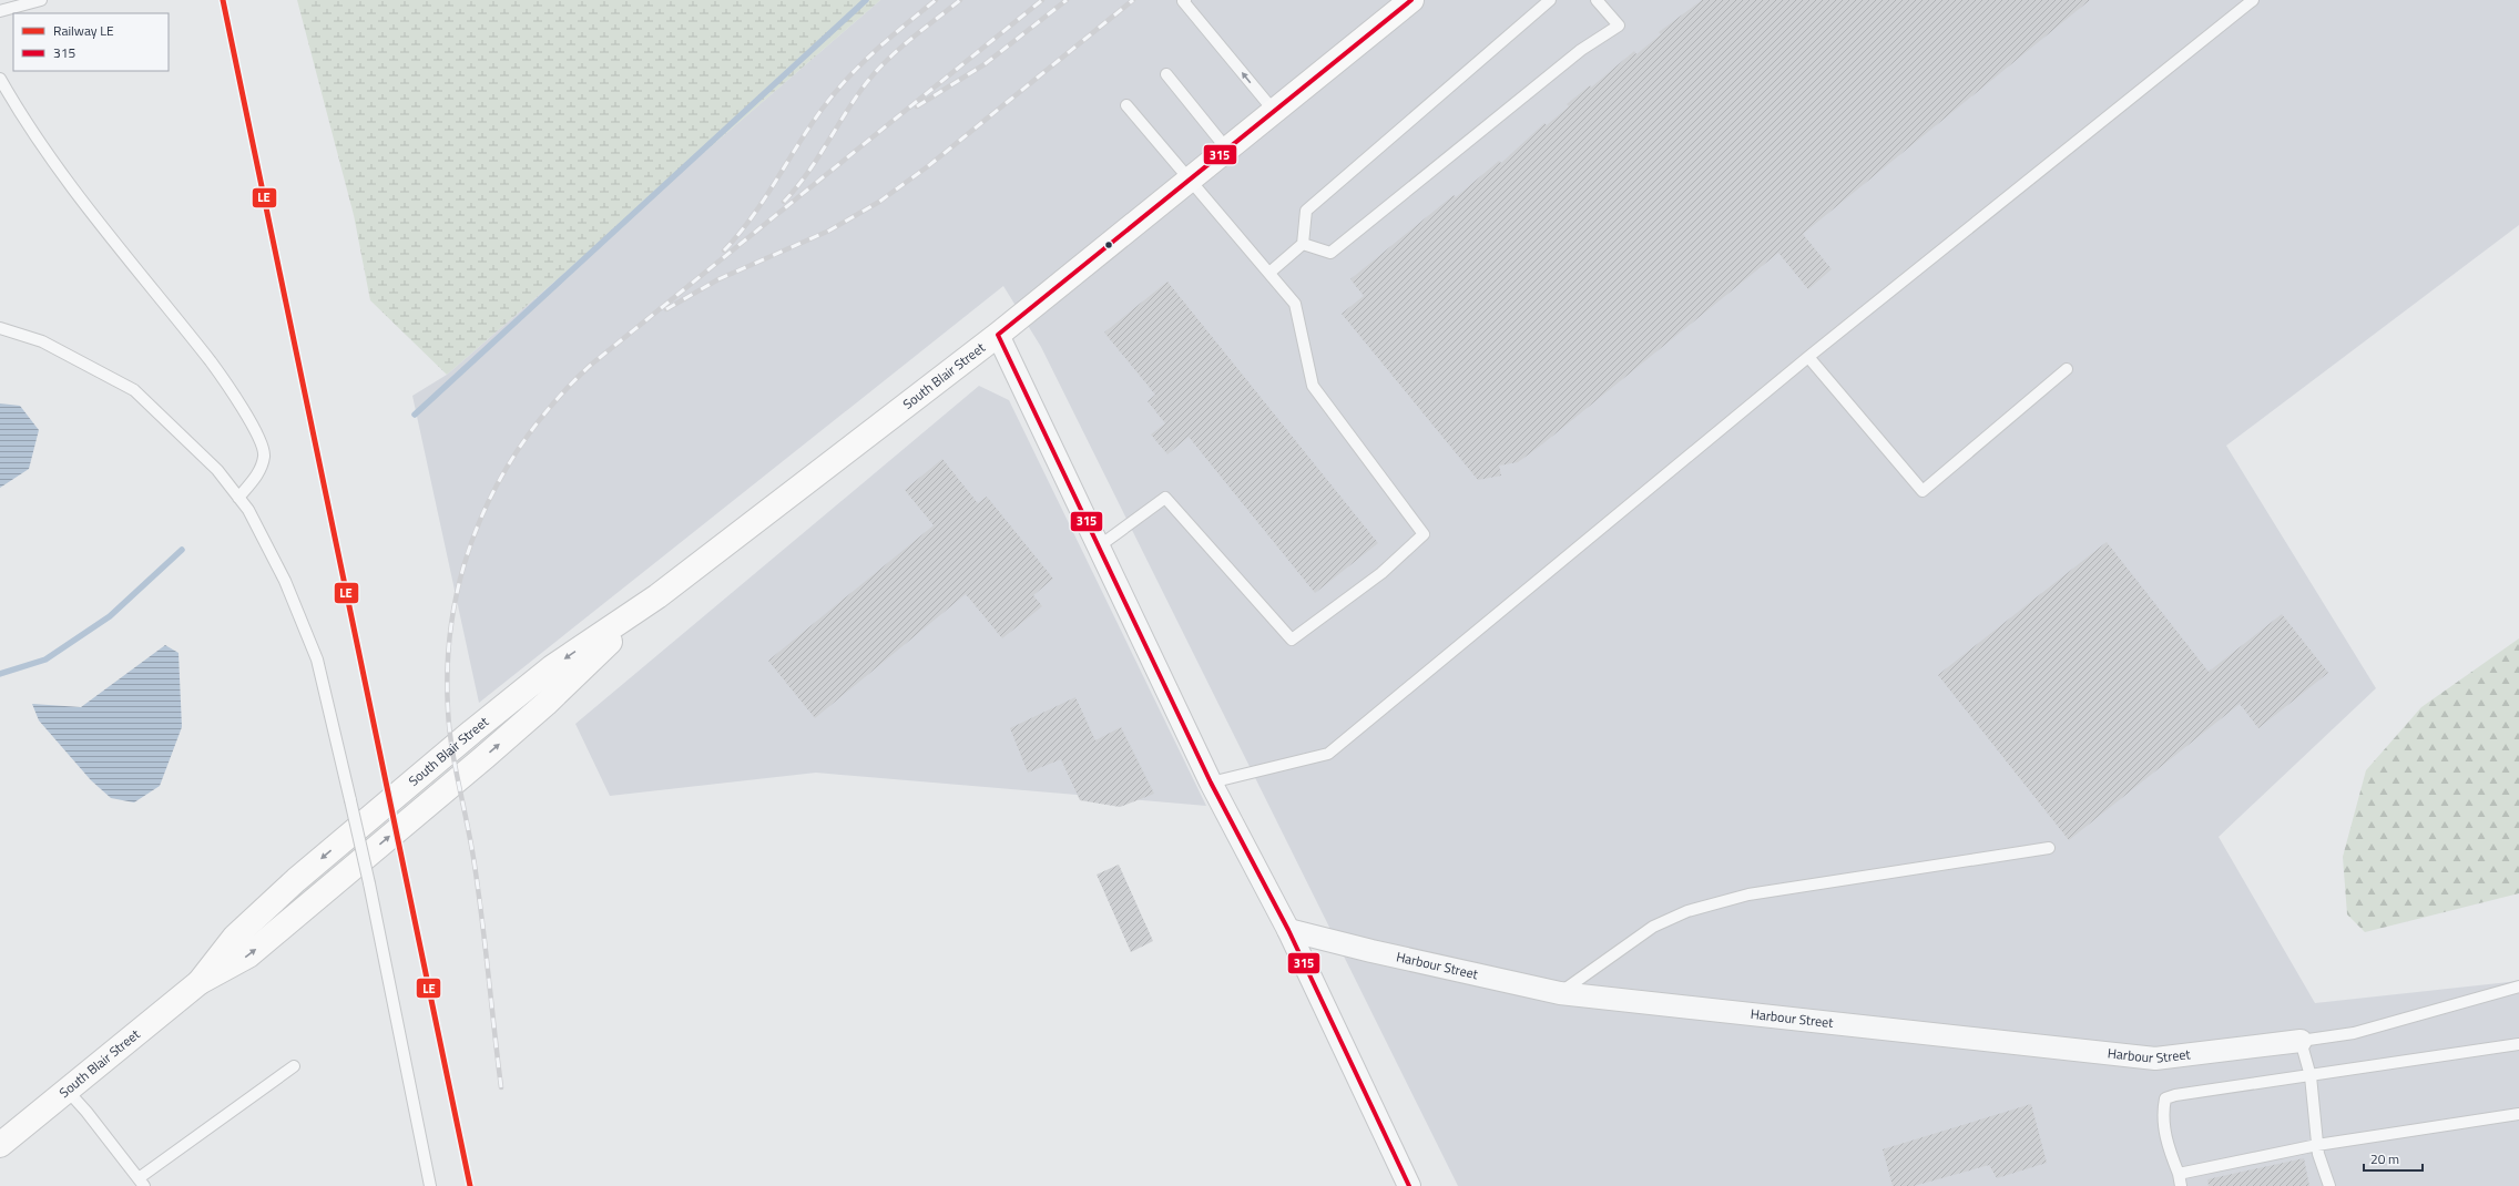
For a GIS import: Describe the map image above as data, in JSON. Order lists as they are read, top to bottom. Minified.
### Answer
{"streets":{"street":["South Blair Street","Harbour Street"]},"lines":["rail line LE","transit line 315"],"legend":["Railway LE","315"],"scale_bar":"20 m"}
